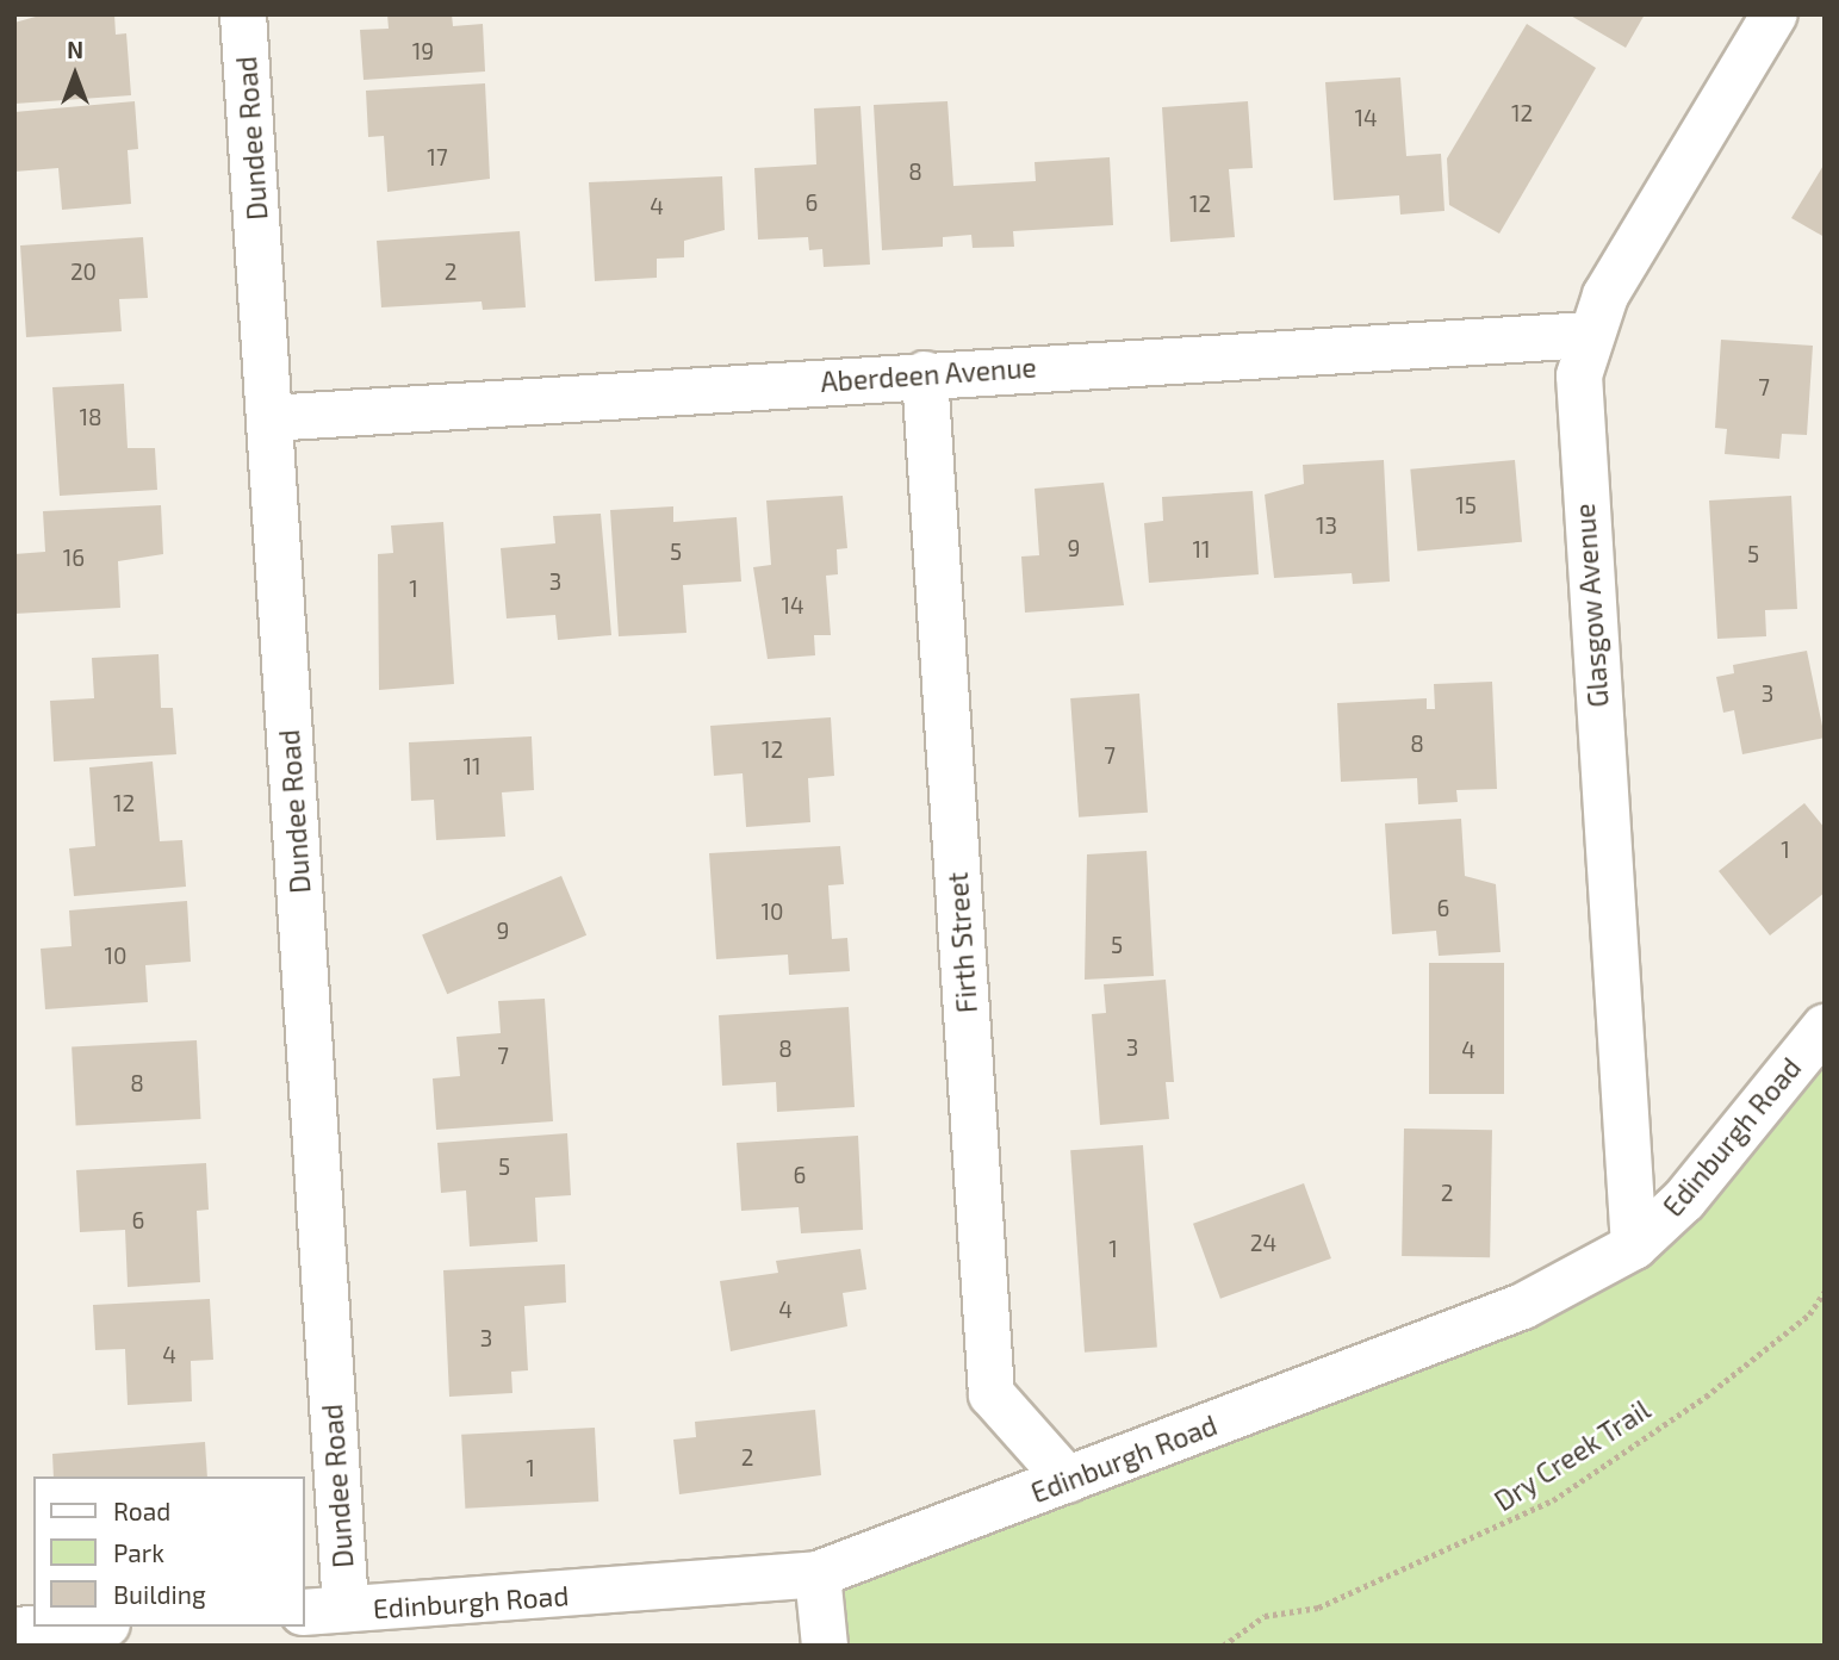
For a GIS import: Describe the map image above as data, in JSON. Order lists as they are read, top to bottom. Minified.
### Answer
{"streets":{"street":["Dundee Road","Aberdeen Avenue","Glasgow Avenue","Firth Street","Edinburgh Road"],"path":["Dry Creek Trail"]},"crossings":[["Dundee Road","Aberdeen Avenue"],["Dundee Road","Edinburgh Road"],["Aberdeen Avenue","Glasgow Avenue"],["Aberdeen Avenue","Firth Street"],["Glasgow Avenue","Edinburgh Road"],["Firth Street","Edinburgh Road"]],"house_numbers":["19","12","14","17","8","6","12","4","20","2","7","18","15","13","9","11","5","5","16","3","1","14","3","8","12","7","11","12","1","6","10","9","5","10","3","8","4","7","8","5","6","2","6","24","1","4","3","4","2","1"],"legend":["Road","Park","Building"],"north":"top"}
